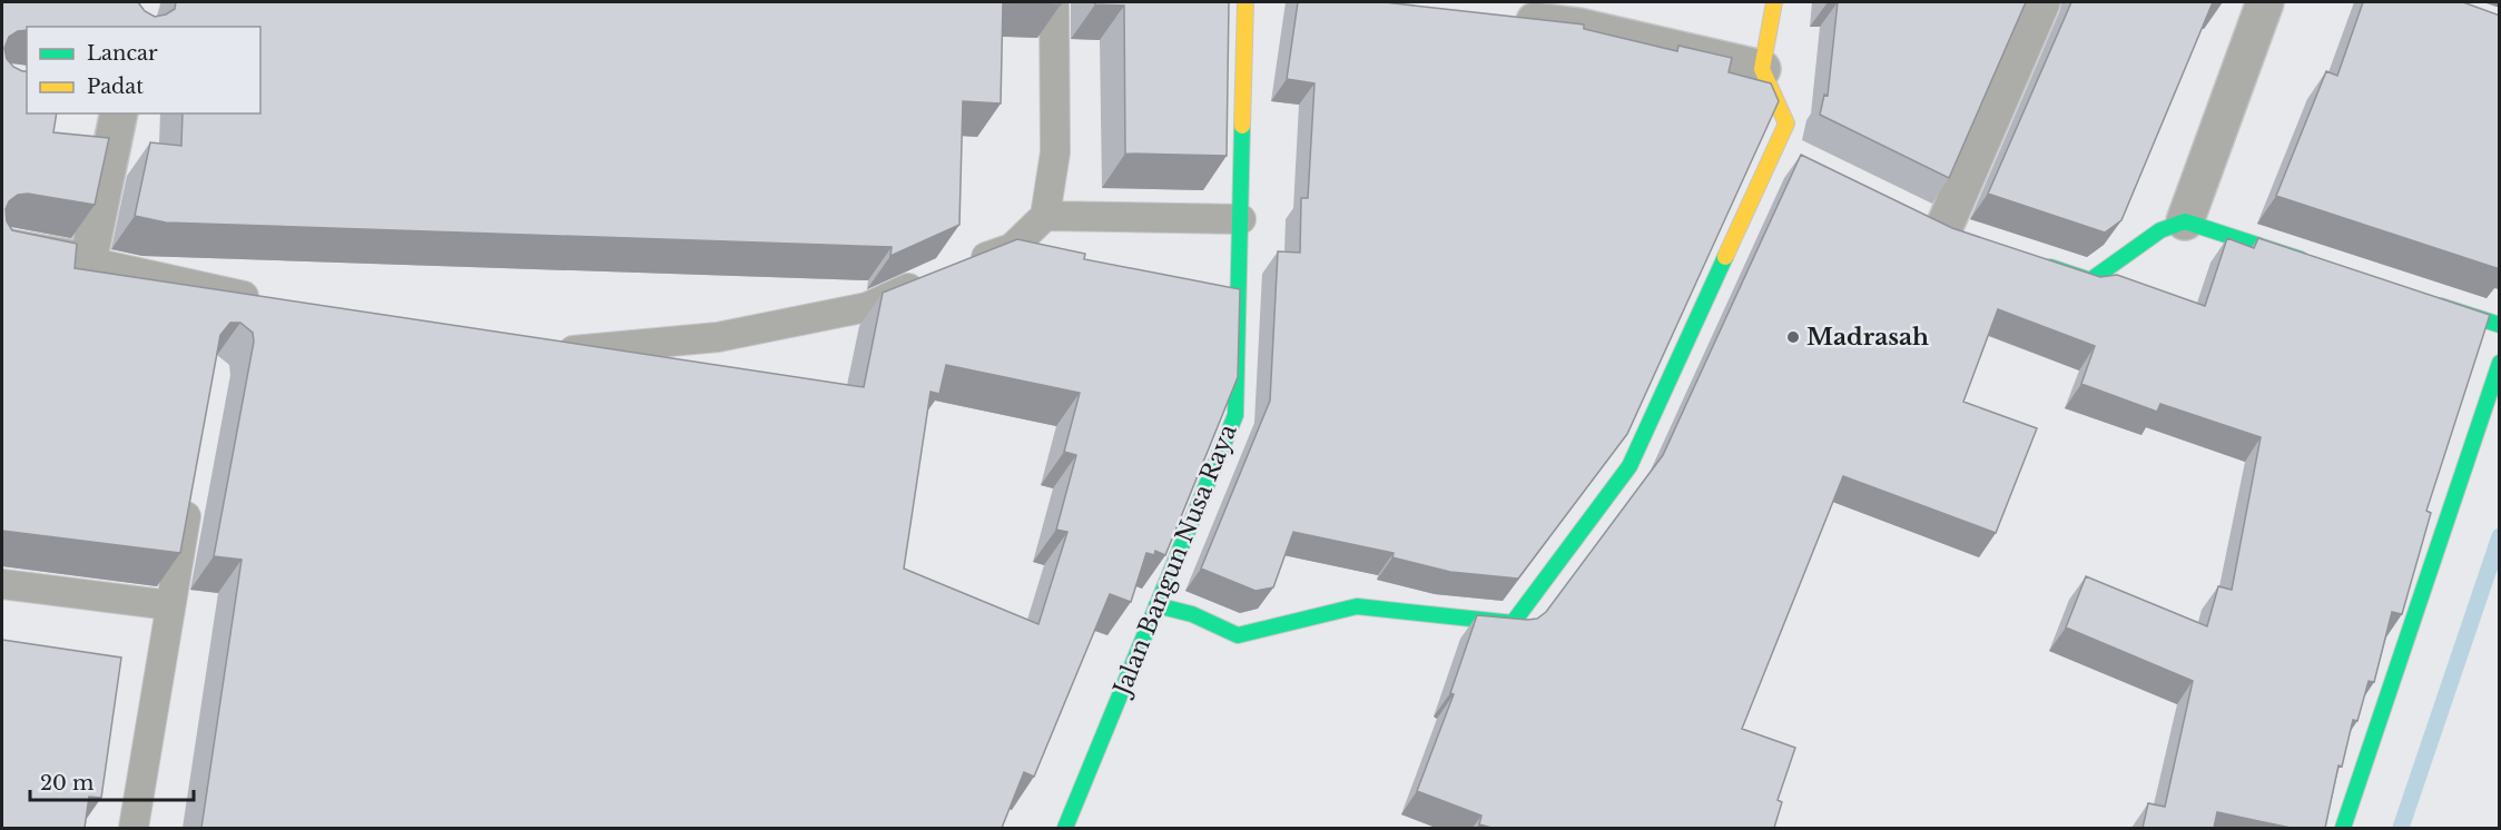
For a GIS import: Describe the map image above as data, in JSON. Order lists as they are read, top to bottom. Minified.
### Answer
{"streets":{"street":["Jalan Bangun Nusa Raya"]},"places":["Madrasah"],"legend":["Lancar","Padat"],"scale_bar":"20 m"}
